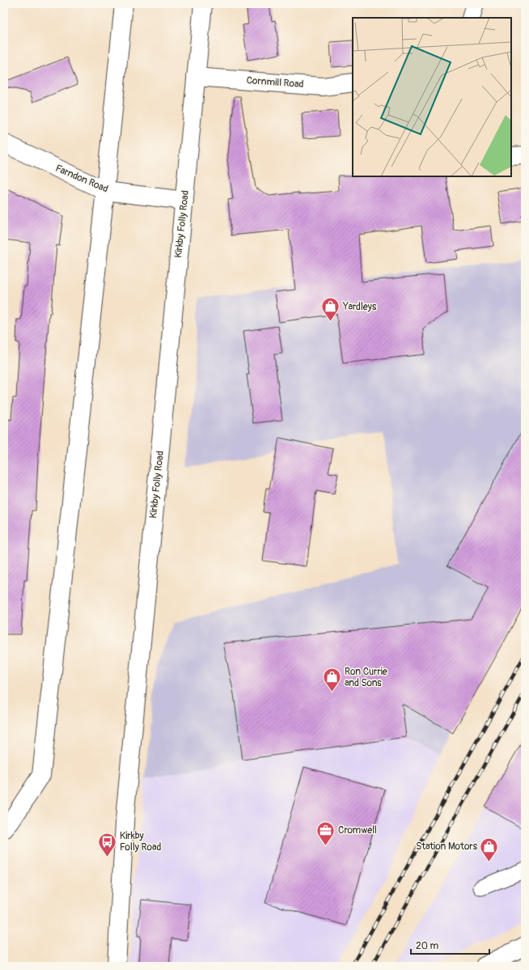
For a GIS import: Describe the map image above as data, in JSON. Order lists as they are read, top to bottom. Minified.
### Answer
{"streets":{"street":["Cornmill Road","Farndon Road","Kirkby Folly Road"]},"crossings":[["Cornmill Road","Kirkby Folly Road"],["Farndon Road","Kirkby Folly Road"]],"places":{"shop":["Yardleys","Ron Currie and Sons","Station Motors"],"office":["Cromwell"],"bus stop":["Kirkby Folly Road"]},"scale_bar":"20 m"}
